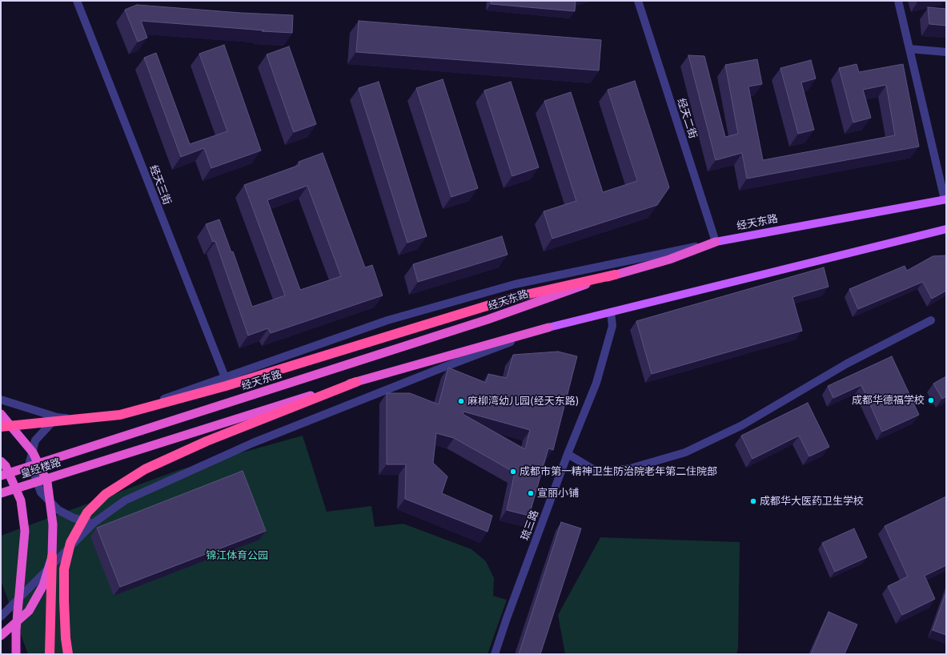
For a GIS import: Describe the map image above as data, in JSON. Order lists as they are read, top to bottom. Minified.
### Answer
{"streets":{"highway":["经天东路","皇经楼路"],"street":["经天二街","经天三街","琉三路"]},"crossings":[["经天二街","经天东路"],["经天东路","皇经楼路"]],"parks":["锦江体育公园"],"places":["成都华德福学校","麻柳湾幼儿园(经天东路)","成都市第一精神卫生防治院老年第二住院部","宣丽小铺","成都华大医药卫生学校"]}
